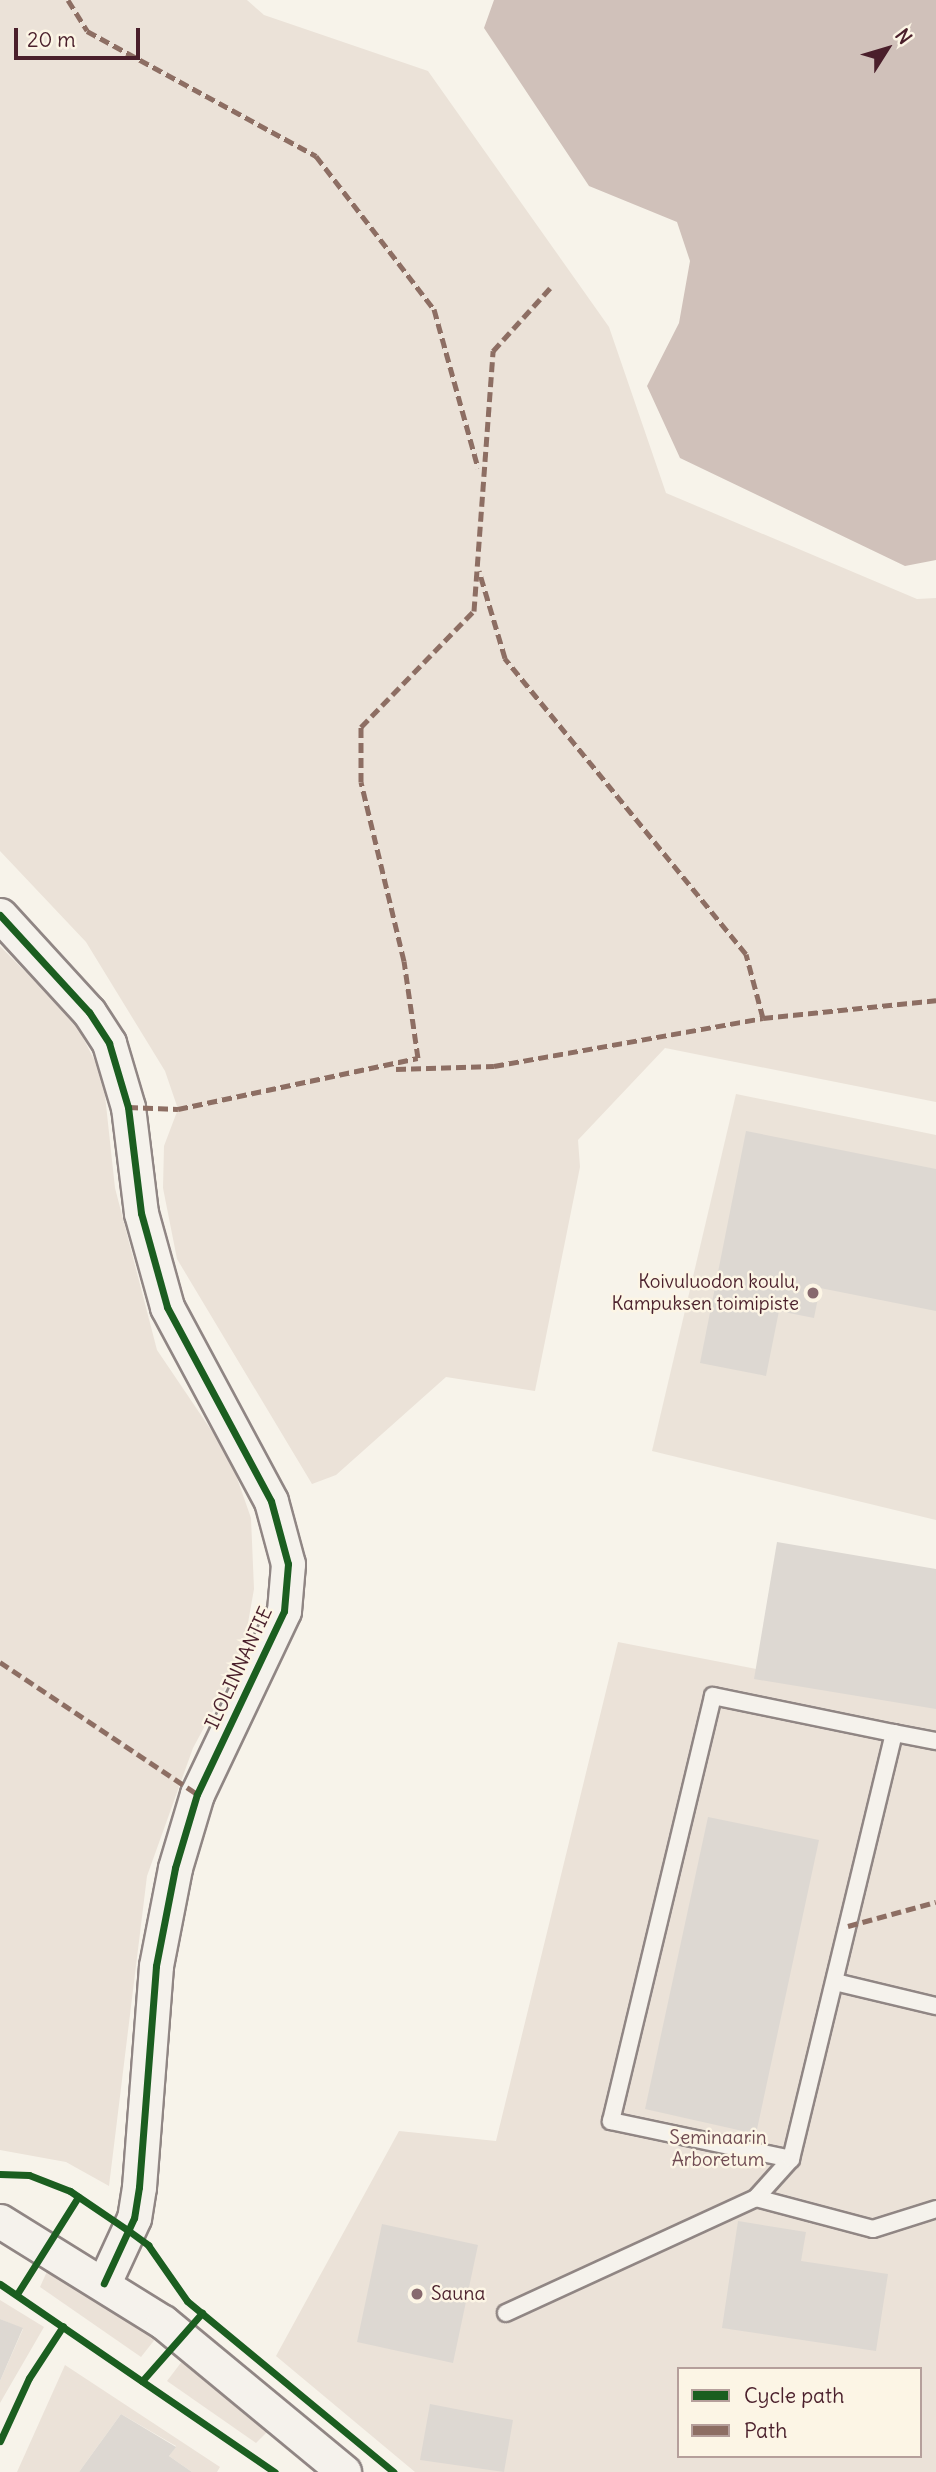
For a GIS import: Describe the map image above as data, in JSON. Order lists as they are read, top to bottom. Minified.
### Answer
{"streets":{"street":["ILOLINNANTIE"]},"parks":["Seminaarin Arboretum"],"places":["Koivuluodon koulu, Kampuksen toimipiste","Sauna"],"legend":["Cycle path","Path"],"scale_bar":"20 m","north":"top right"}
